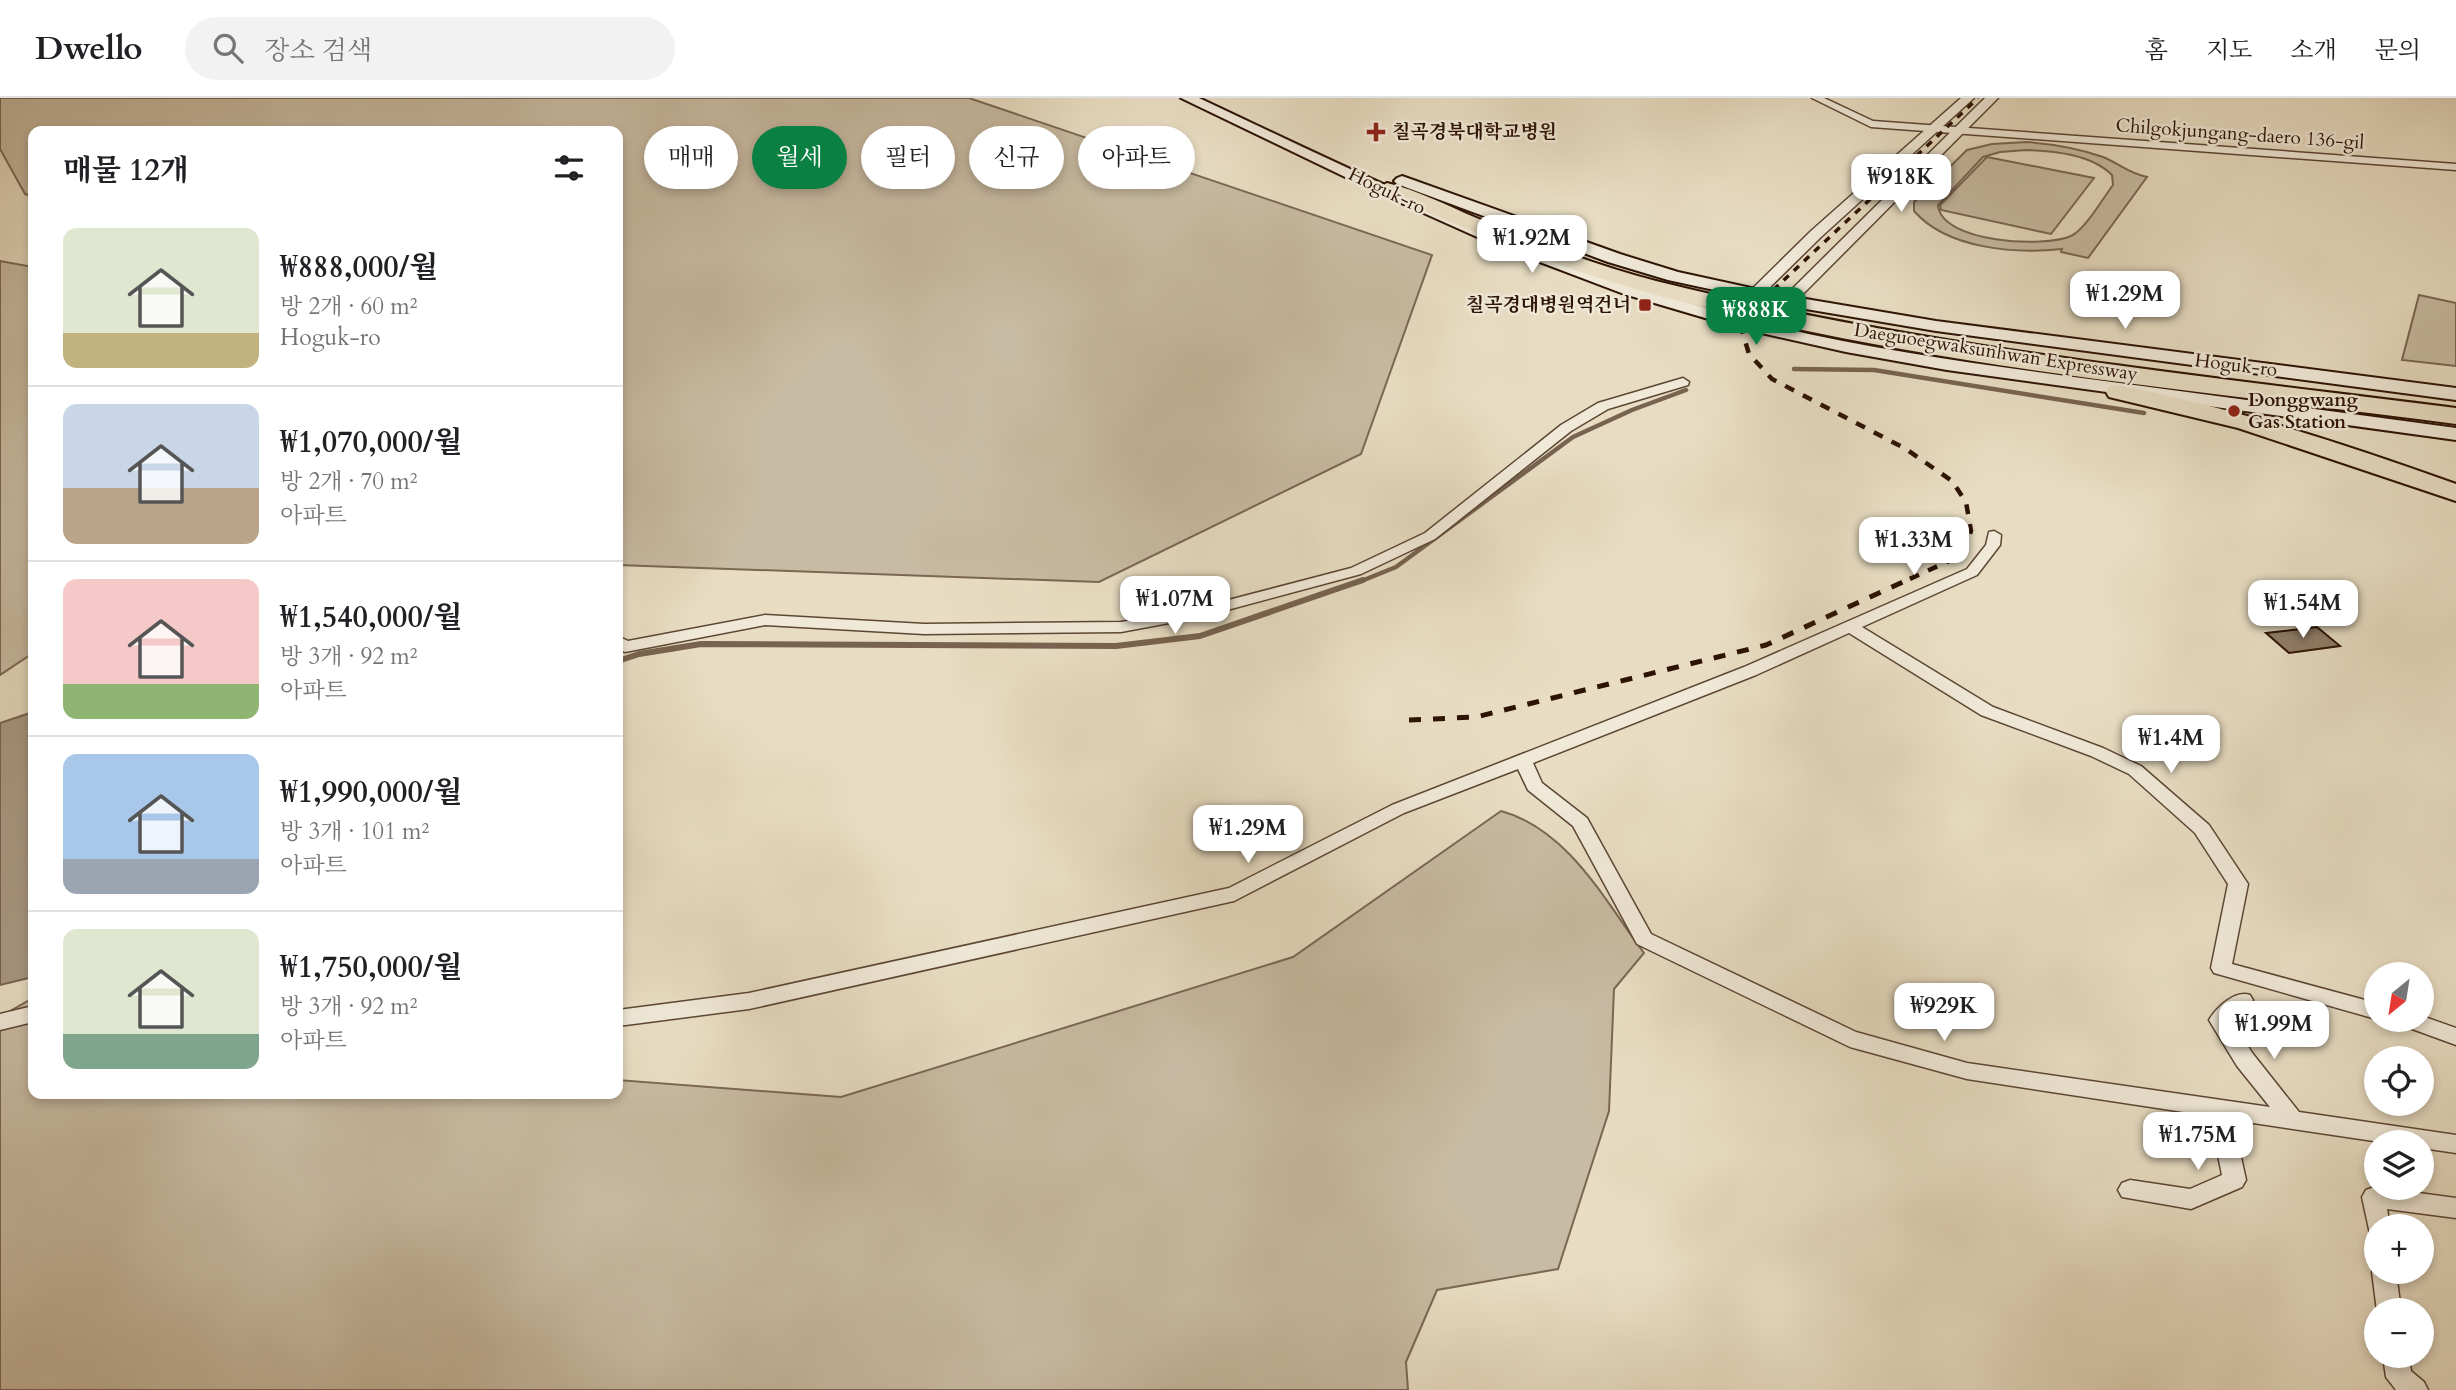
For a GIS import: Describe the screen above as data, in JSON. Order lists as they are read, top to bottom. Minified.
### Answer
{"streets":{"highway":["Daeguoegwaksunhwan Expressway"],"main road":["Hoguk-ro"],"street":["Chilgokjungang-daero 136-gil"]},"crossings":[["Hoguk-ro","Daeguoegwaksunhwan Expressway"]],"places":{"health":["칠곡경북대학교병원"],"transit":["칠곡경대병원역건너"],"other":["Donggwang Gas Station"]},"north":"bottom left","page":{"header":"Dwello","search":"장소 검색","nav":["홈","지도","소개","문의"],"chip":["매매","월세","필터","신규","아파트"],"heading":"매물 12개","price":["₩918K","₩1.92M","₩1.29M","₩888K","₩1.33M","₩1.07M","₩1.54M","₩1.4M","₩1.29M","₩929K","₩1.99M","₩1.75M"],"list":[{"name":"₩888,000/월","note":"방 2개 · 60 m² · Hoguk-ro"},{"name":"₩1,070,000/월","note":"방 2개 · 70 m² · 아파트"},{"name":"₩1,540,000/월","note":"방 3개 · 92 m² · 아파트"},{"name":"₩1,990,000/월","note":"방 3개 · 101 m² · 아파트"},{"name":"₩1,750,000/월","note":"방 3개 · 92 m² · 아파트"}],"map_buttons":["+","−"]}}
